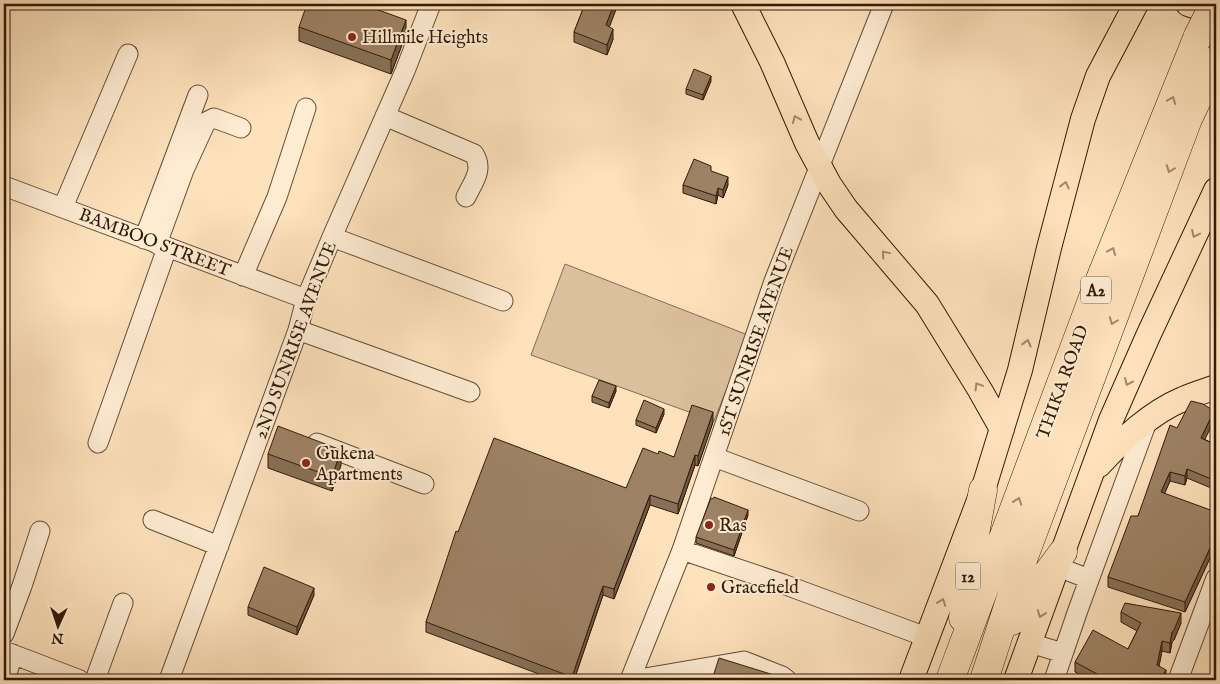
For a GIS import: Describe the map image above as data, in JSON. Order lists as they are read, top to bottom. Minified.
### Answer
{"streets":{"highway":["A2","THIKA ROAD","12"],"street":["BAMBOO STREET","2ND SUNRISE AVENUE","1ST SUNRISE AVENUE"]},"crossings":[["BAMBOO STREET","2ND SUNRISE AVENUE"],["THIKA ROAD","12"]],"places":["Hillmile Heights","Gukena Apartments","Ras","Gracefield"],"north":"bottom"}
